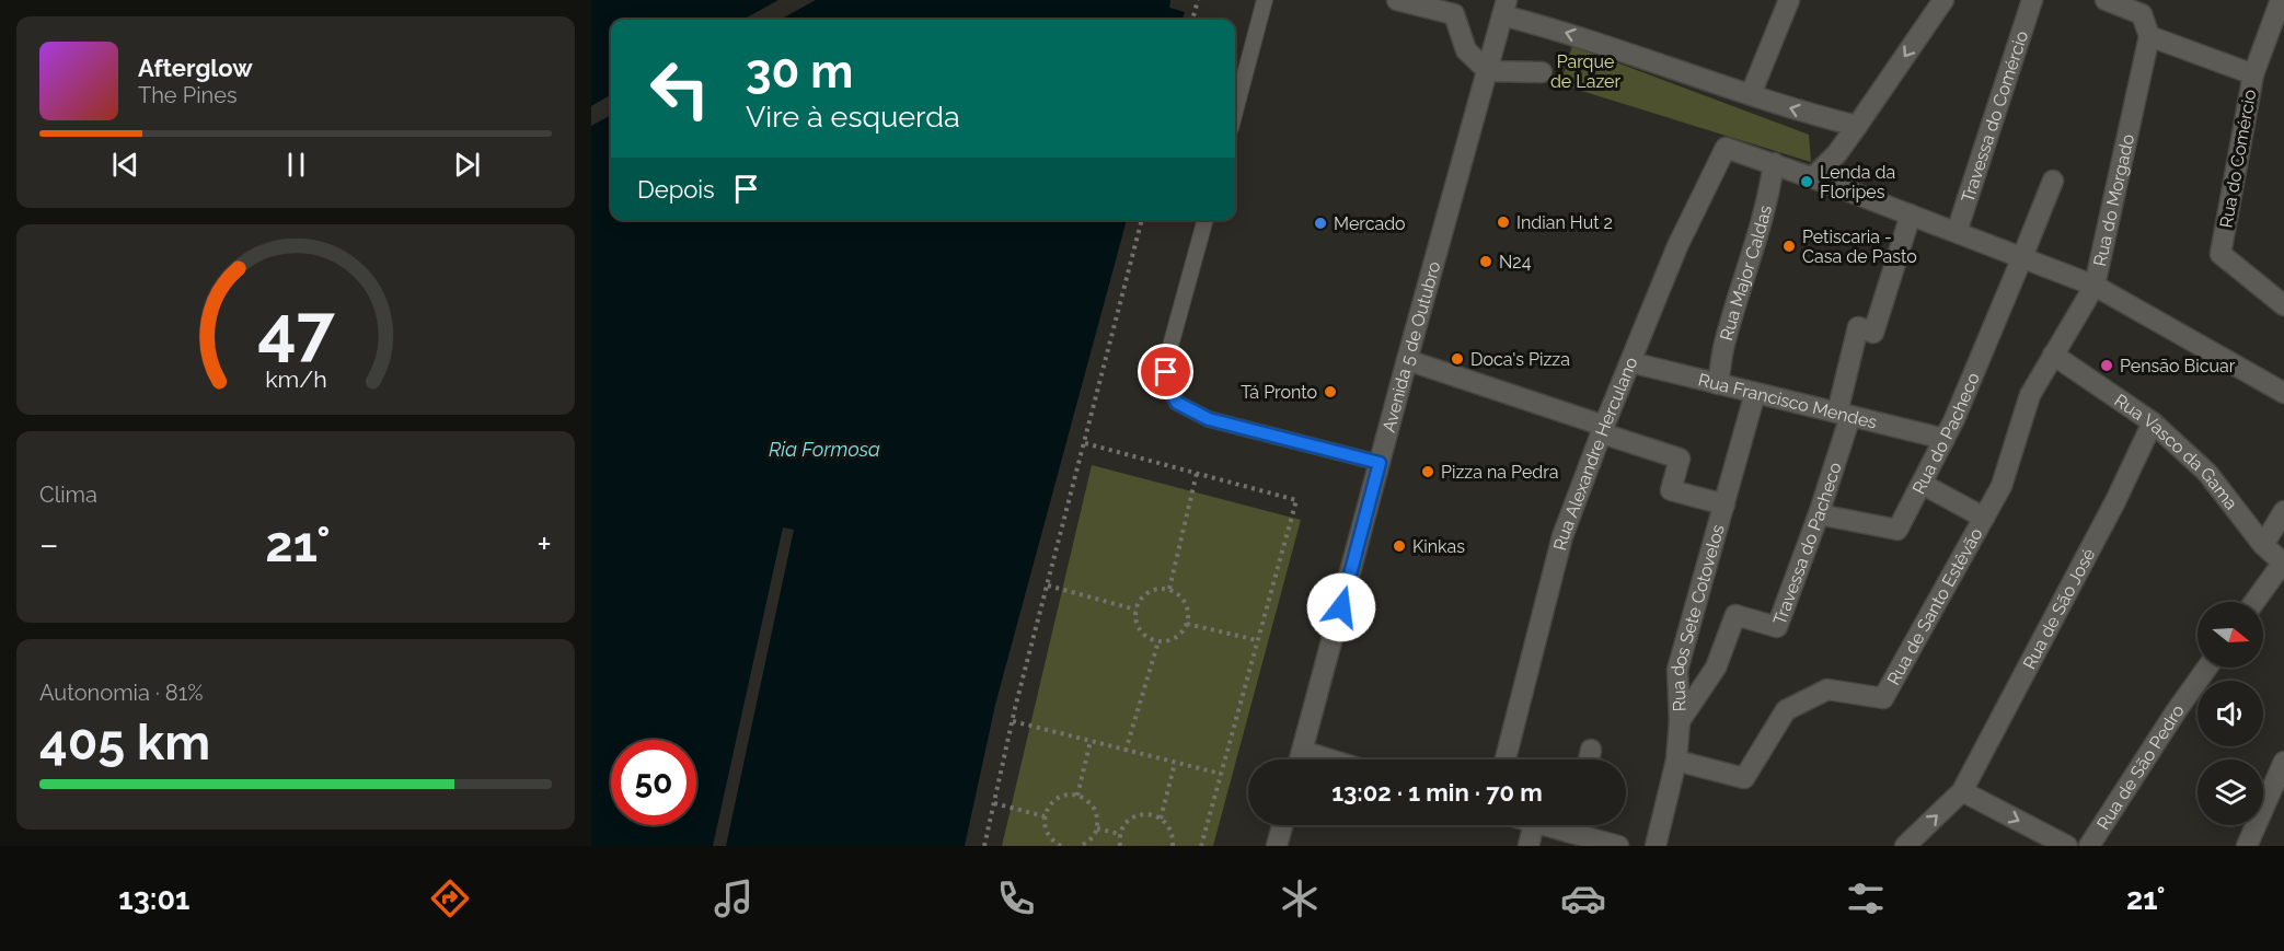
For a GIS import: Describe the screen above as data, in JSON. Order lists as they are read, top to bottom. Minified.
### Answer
{"streets":{"street":["Travessa do Comércio","Rua do Comércio","Rua do Morgado","Rua Major Caldas","Avenida 5 de Outubro","Rua Francisco Mendes","Rua do Pacheco","Rua Alexandre Herculano","Rua Vasco da Gama","Travessa do Pacheco","Rua de Santo Estêvão","Rua de São José","Rua dos Sete Cotovelos","Rua de São Pedro"]},"crossings":[["Rua do Comércio","Rua do Morgado"],["Rua do Morgado","Rua Vasco da Gama"],["Rua do Morgado","Rua de Santo Estêvão"],["Rua Major Caldas","Rua Francisco Mendes"],["Rua Major Caldas","Rua Alexandre Herculano"],["Rua Francisco Mendes","Rua do Pacheco"],["Rua Francisco Mendes","Rua Alexandre Herculano"],["Rua Francisco Mendes","Travessa do Pacheco"],["Rua Francisco Mendes","Rua dos Sete Cotovelos"],["Rua do Pacheco","Travessa do Pacheco"],["Rua Vasco da Gama","Rua de Santo Estêvão"],["Rua Vasco da Gama","Rua de São José"],["Travessa do Pacheco","Rua dos Sete Cotovelos"],["Rua de Santo Estêvão","Rua dos Sete Cotovelos"]],"water":["Ria Formosa"],"parks":["Parque de Lazer"],"places":["Lenda da Floripes","Indian Hut 2","Mercado","Petiscaria - Casa de Pasto","N24","Doca's Pizza","Pensão Bicuar","Tá Pronto","Pizza na Pedra","Kinkas"],"north":"right","page":{"turn":["30 m","Vire à esquerda"],"song":["Afterglow","The Pines"],"then":"Depois","tile":["Clima",["Autonomia · 81%","405 km"]],"heat":["−","21°","+"],"limit":"50","trip":"13:02 · 1 min · 70 m","tabs":["13:01","21°"],"gauge":["47","km/h"]}}
